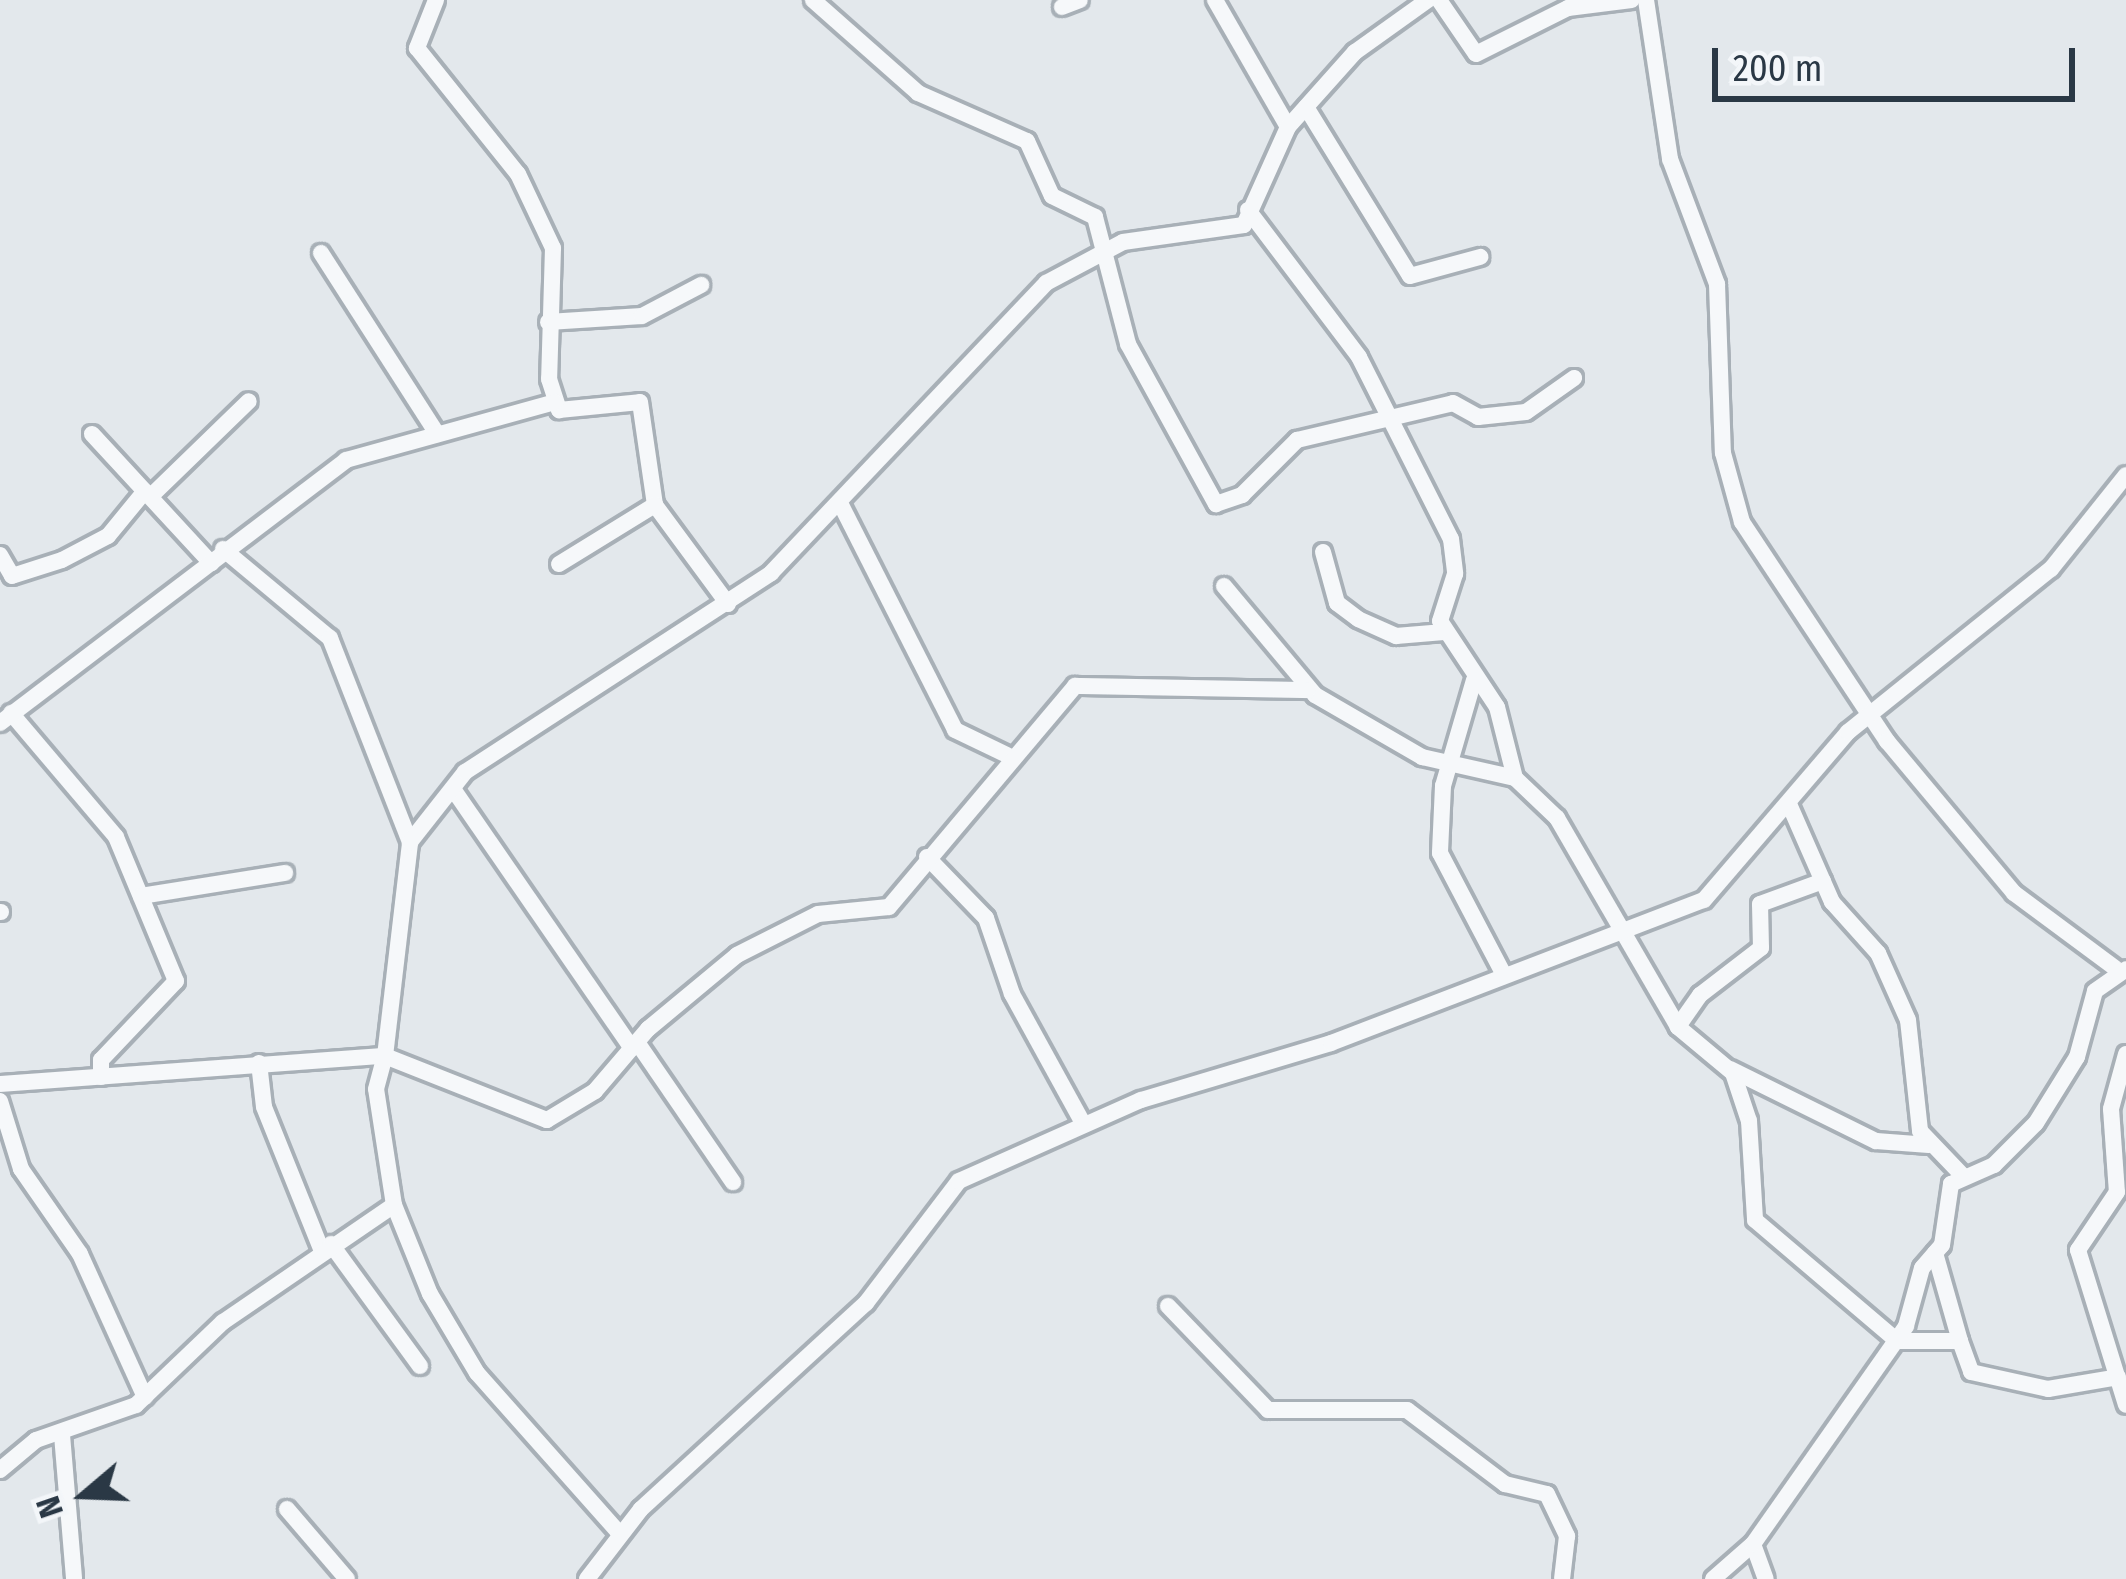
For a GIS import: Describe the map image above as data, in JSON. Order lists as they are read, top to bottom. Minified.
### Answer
{"scale_bar":"200 m","north":"left"}
